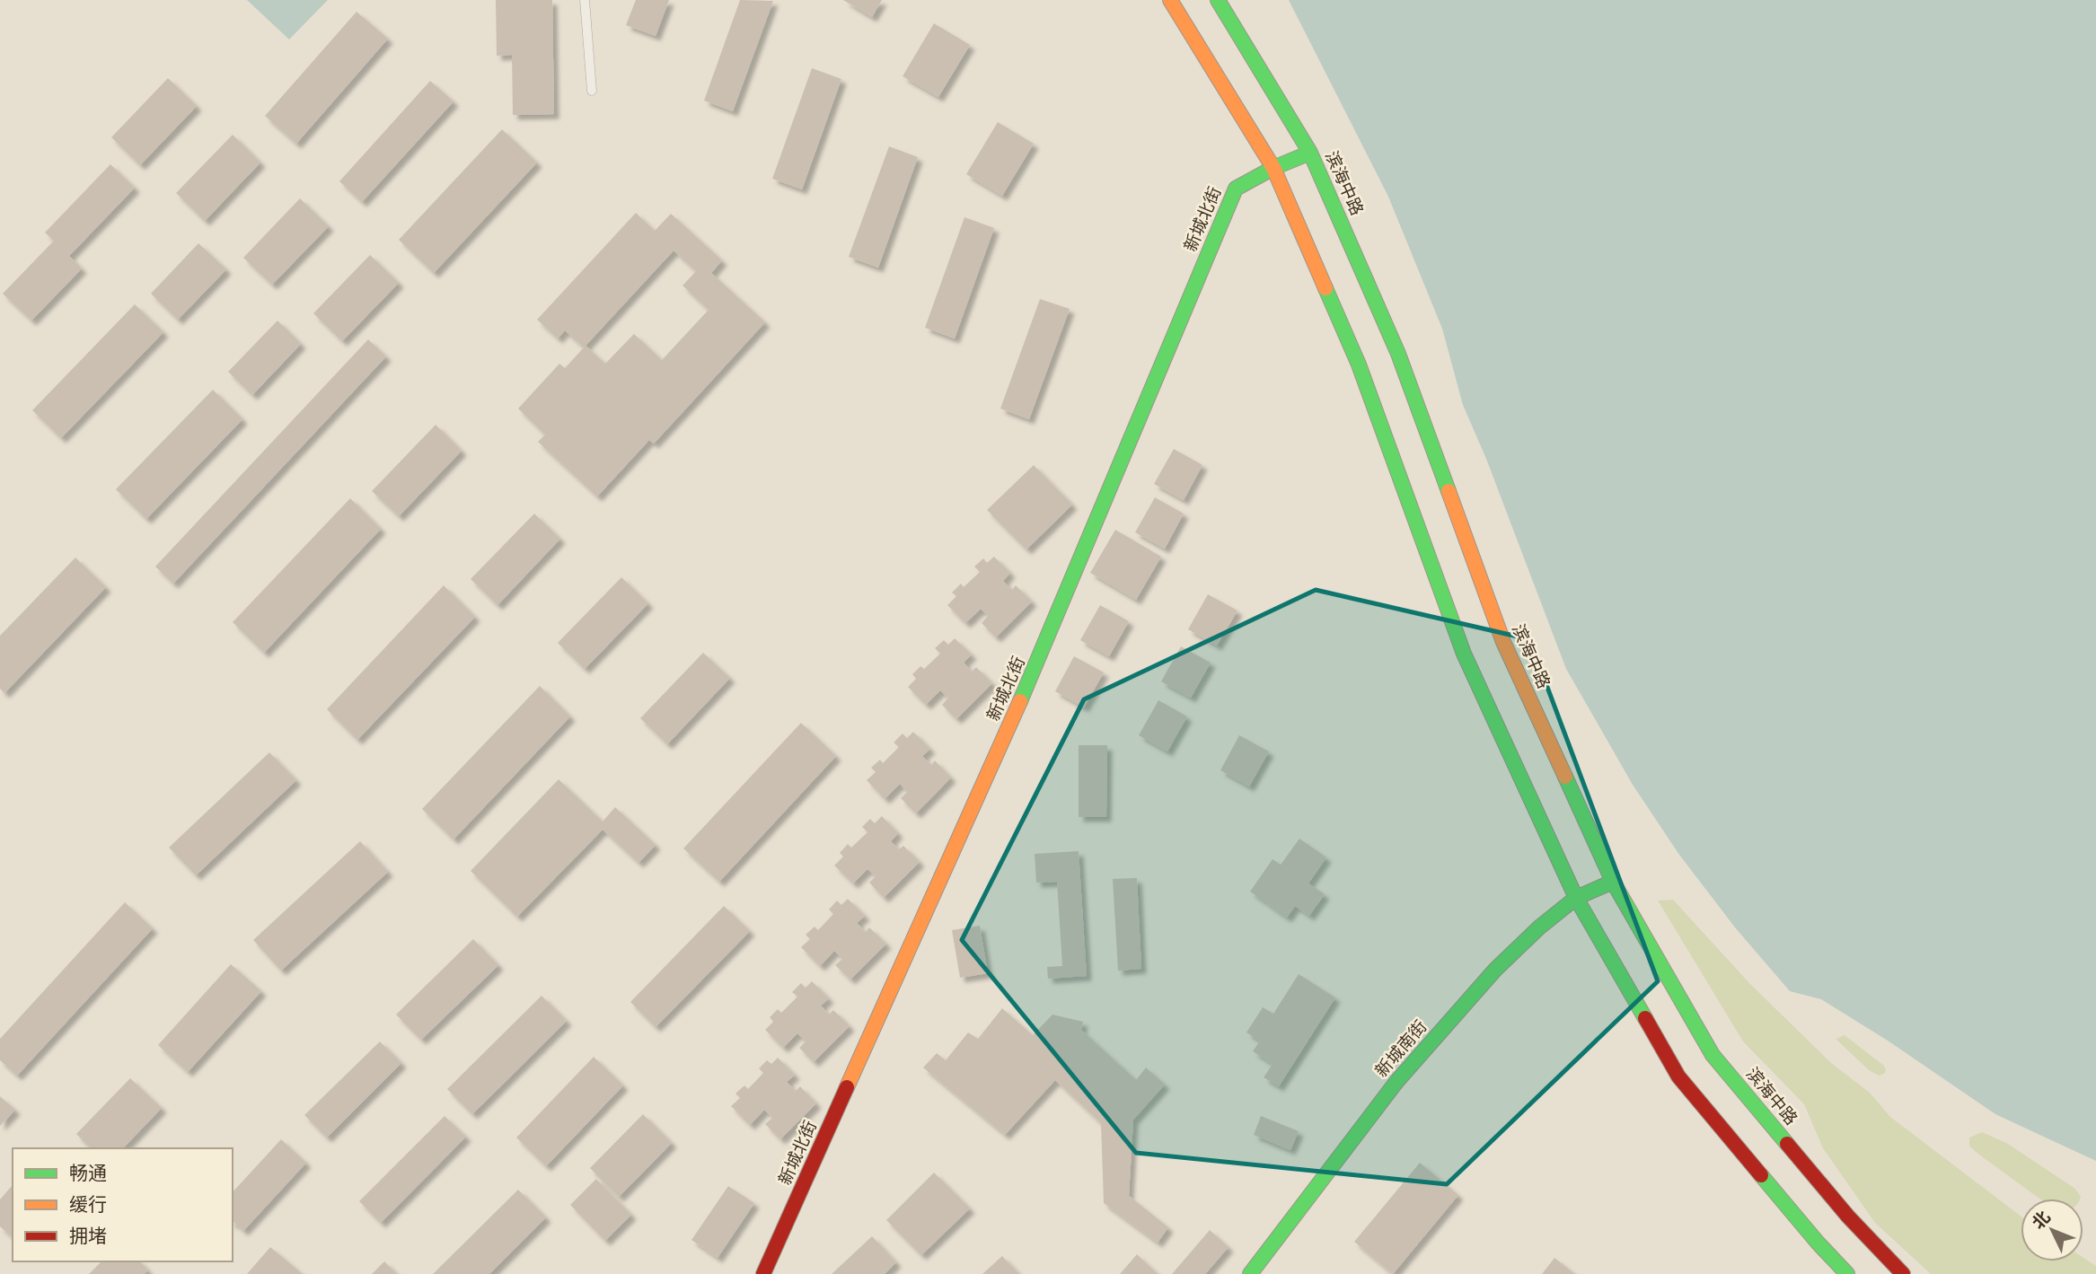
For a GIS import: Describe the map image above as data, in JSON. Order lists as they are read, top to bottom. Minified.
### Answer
{"streets":{"main road":["滨海中路","新城北街","新城南街"]},"crossings":[["滨海中路","新城北街"],["滨海中路","新城南街"]],"legend":["畅通","缓行","拥堵"],"north":"top left"}
